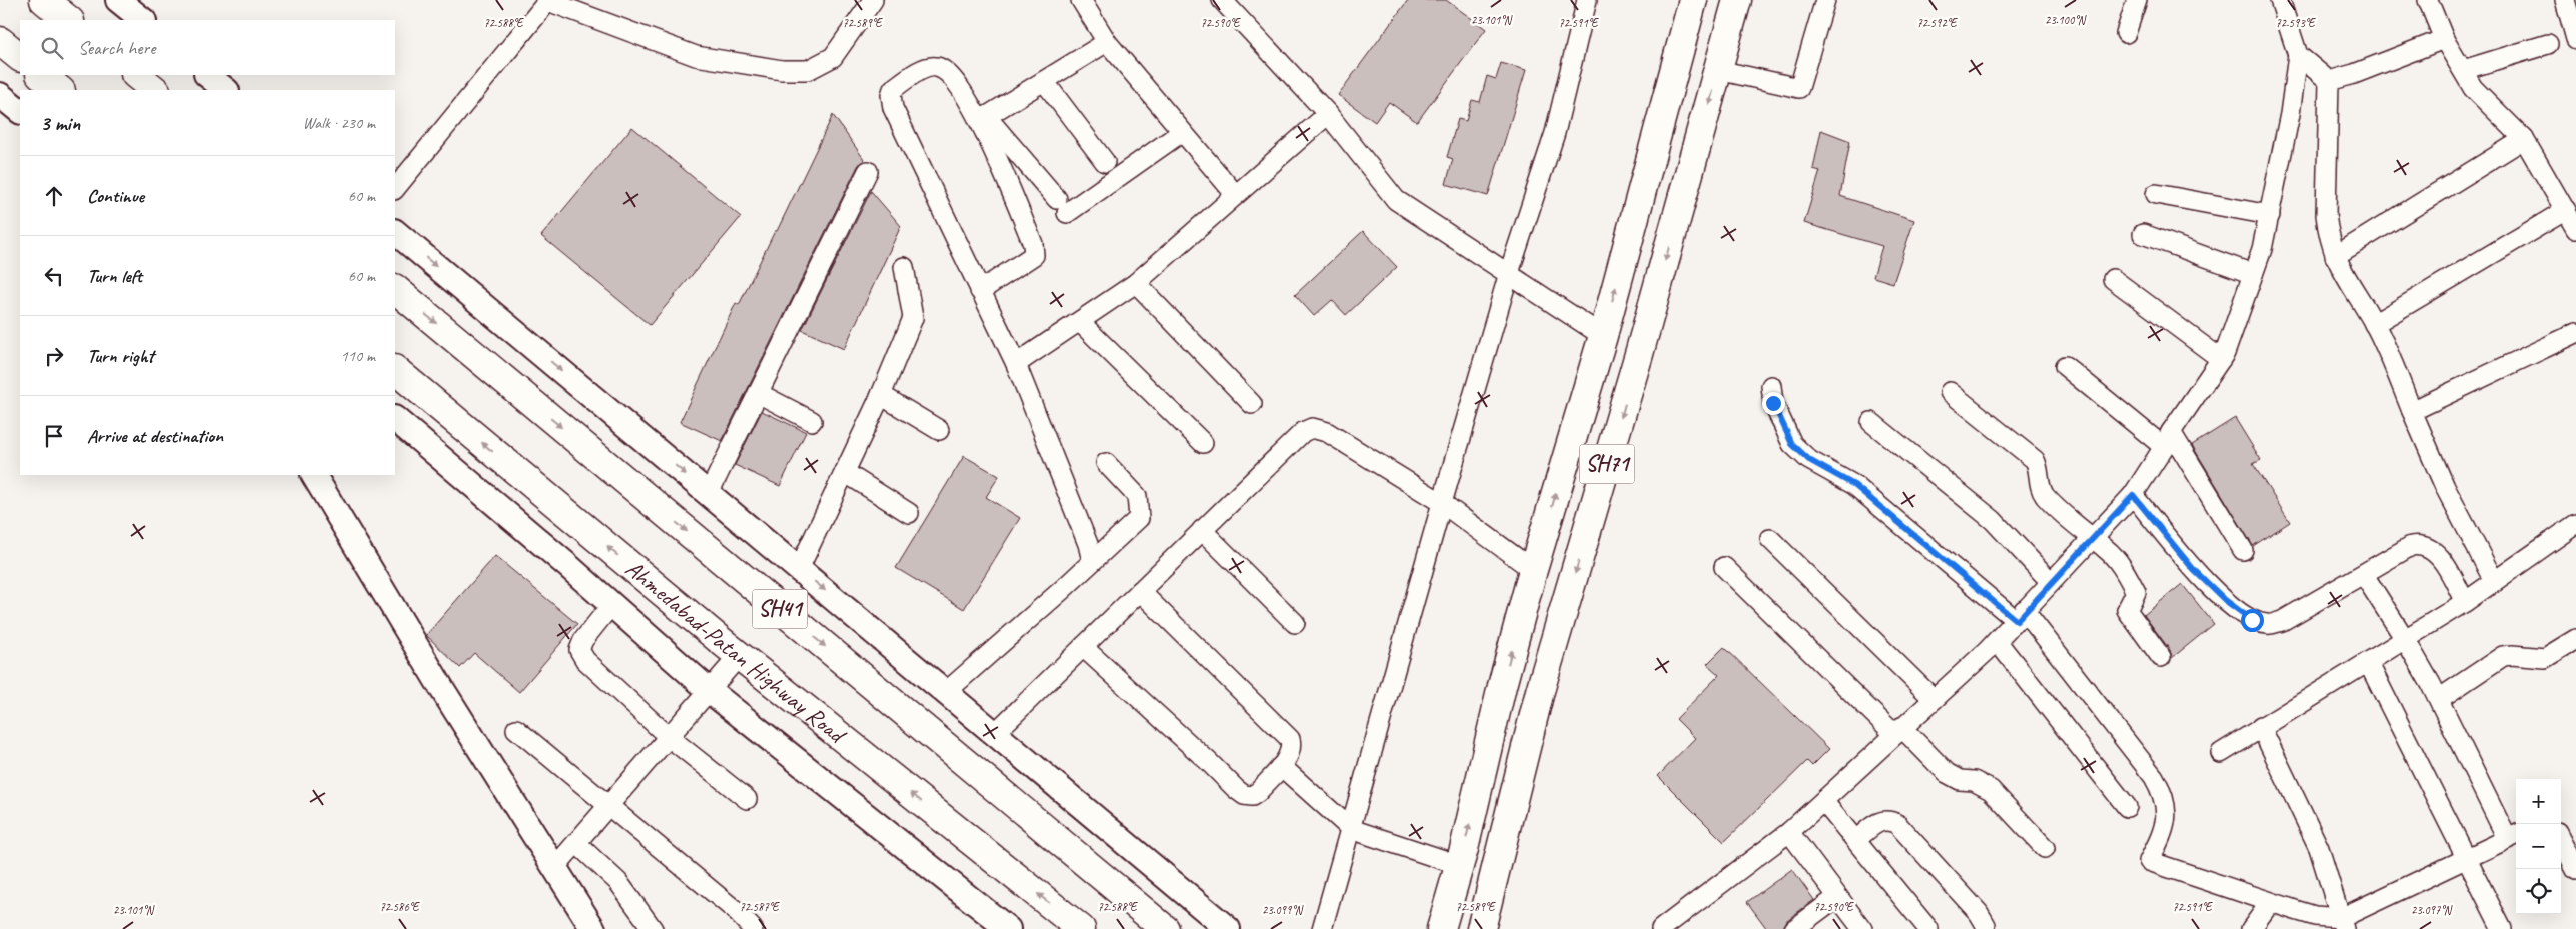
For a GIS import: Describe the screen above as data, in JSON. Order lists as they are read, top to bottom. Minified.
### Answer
{"streets":{"main road":["SH71","SH41","Ahmedabad-Patan Highway Road"]},"page":{"search":"Search here","heading":["3 min","Walk · 230 m"],"list":[["Continue","60 m"],["Turn left","60 m"],["Turn right","110 m"],"Arrive at destination"],"map_buttons":["+","−"]},"coordinates":["23.101°N","23.100°N","72.588°E","72.589°E","72.590°E","72.591°E","72.592°E","72.593°E","72.586°E","72.587°E","23.099°N","23.097°N"]}
